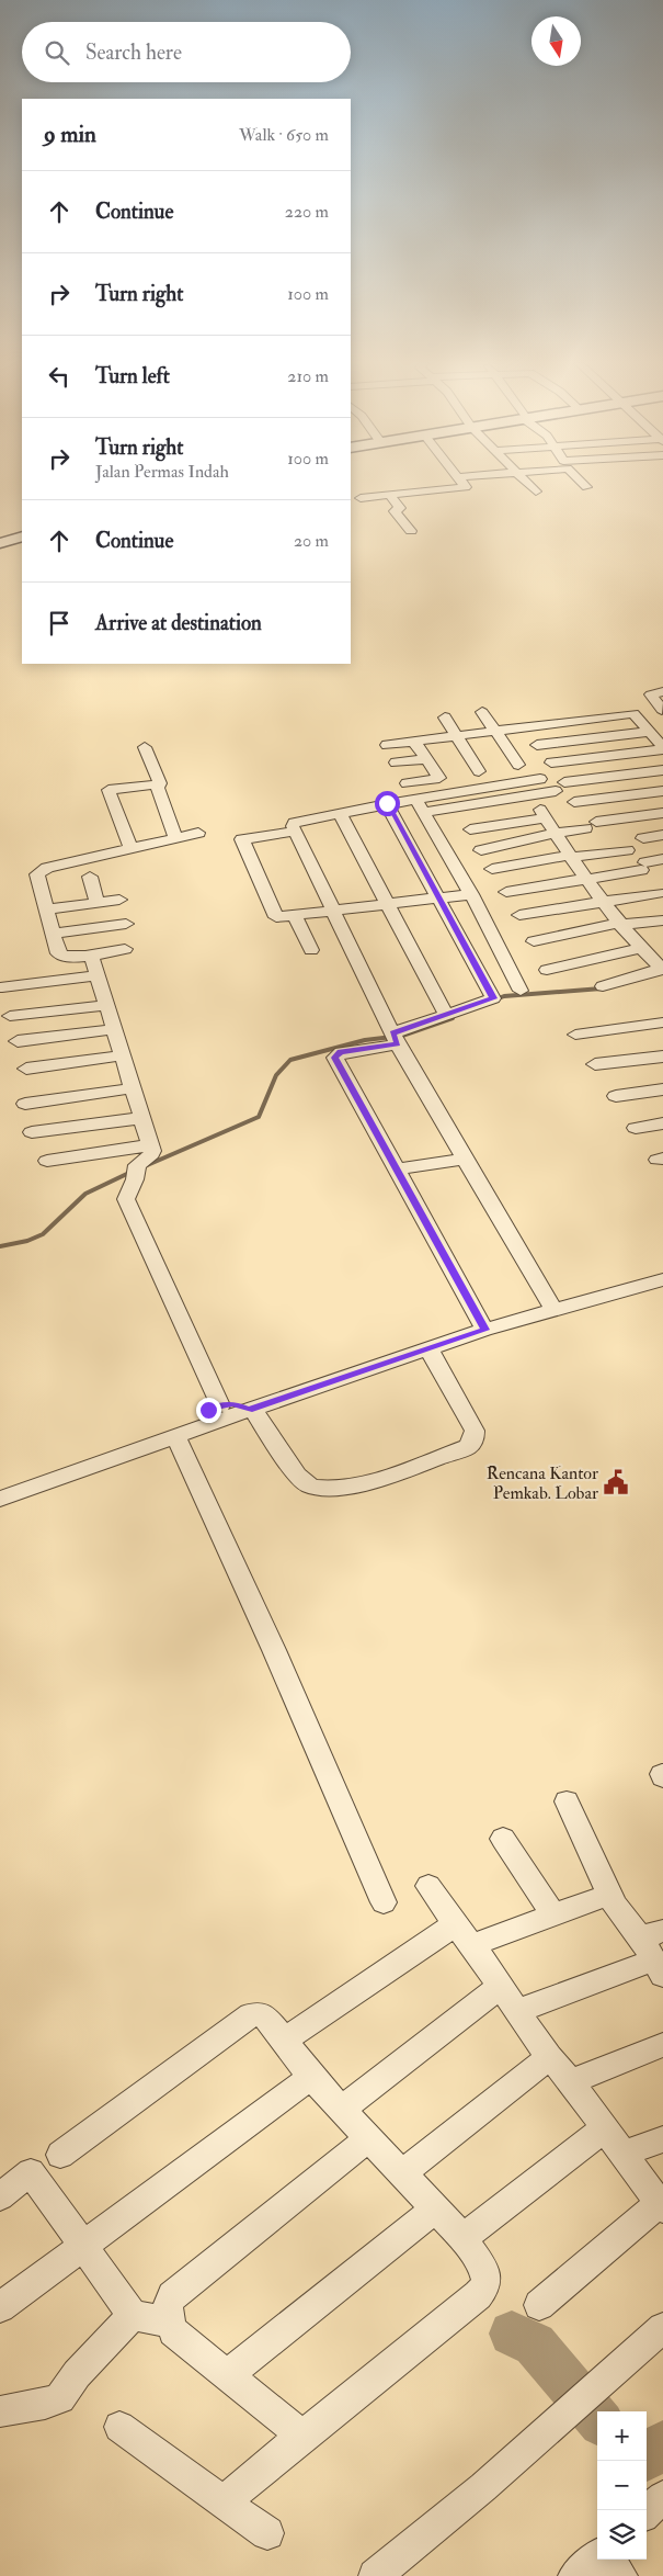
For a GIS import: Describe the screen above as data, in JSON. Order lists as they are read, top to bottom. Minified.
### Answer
{"places":{"public building":["Rencana Kantor Pemkab. Lobar"]},"north":"bottom","page":{"search":"Search here","heading":["9 min","Walk · 650 m"],"list":[["Continue","220 m"],["Turn right","100 m"],["Turn left","210 m"],["Turn right","Jalan Permas Indah","100 m"],["Continue","20 m"],"Arrive at destination"],"map_buttons":["+","−"]}}
